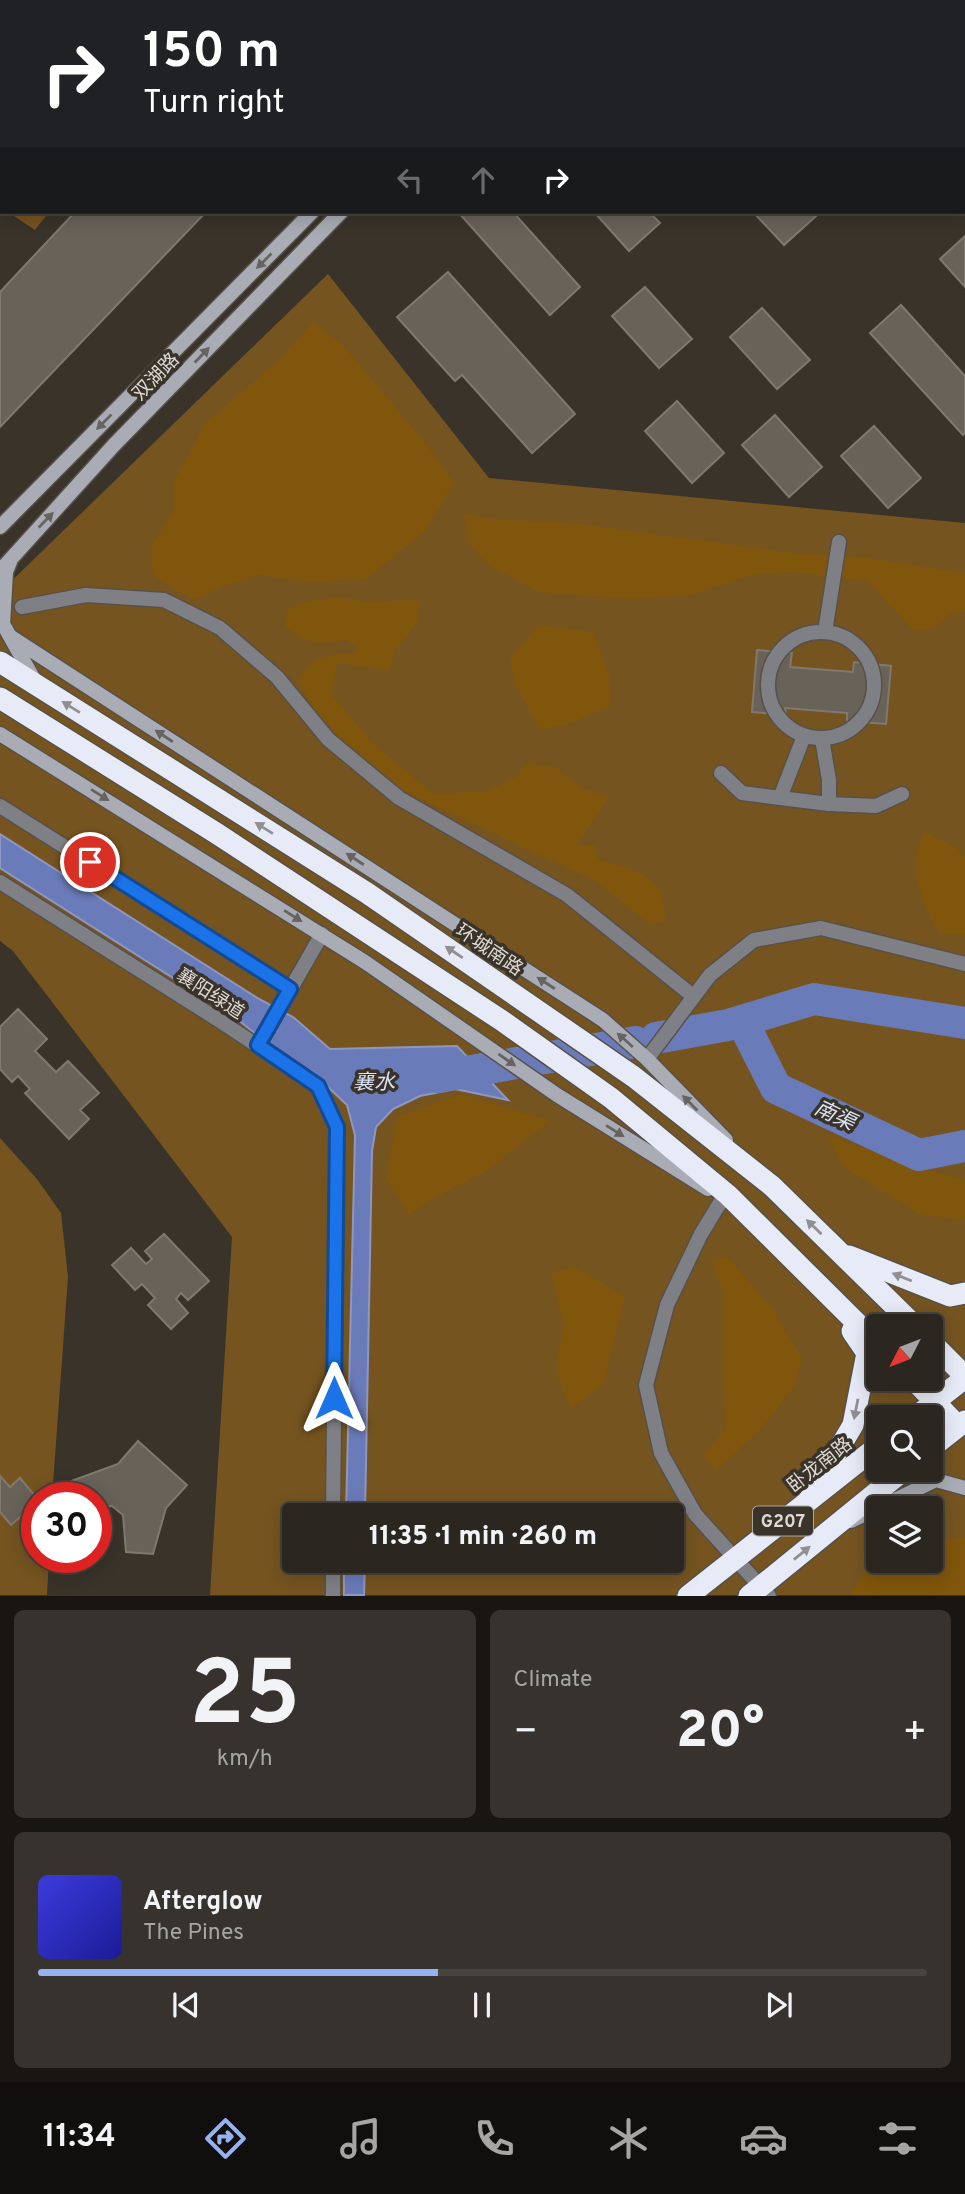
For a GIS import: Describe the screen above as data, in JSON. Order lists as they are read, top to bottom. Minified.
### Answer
{"streets":{"highway":["环城南路","卧龙南路","G207"],"street":["双湖路","襄阳绿道"]},"water":["襄水","南渠"],"north":"bottom left","page":{"turn":["150 m","Turn right"],"limit":"30","trip":"11:35 · 1 min · 260 m","tile":[["25","km/h"],"Climate"],"heat":["−","20°","+"],"song":["Afterglow","The Pines"],"tabs":"11:34"}}
